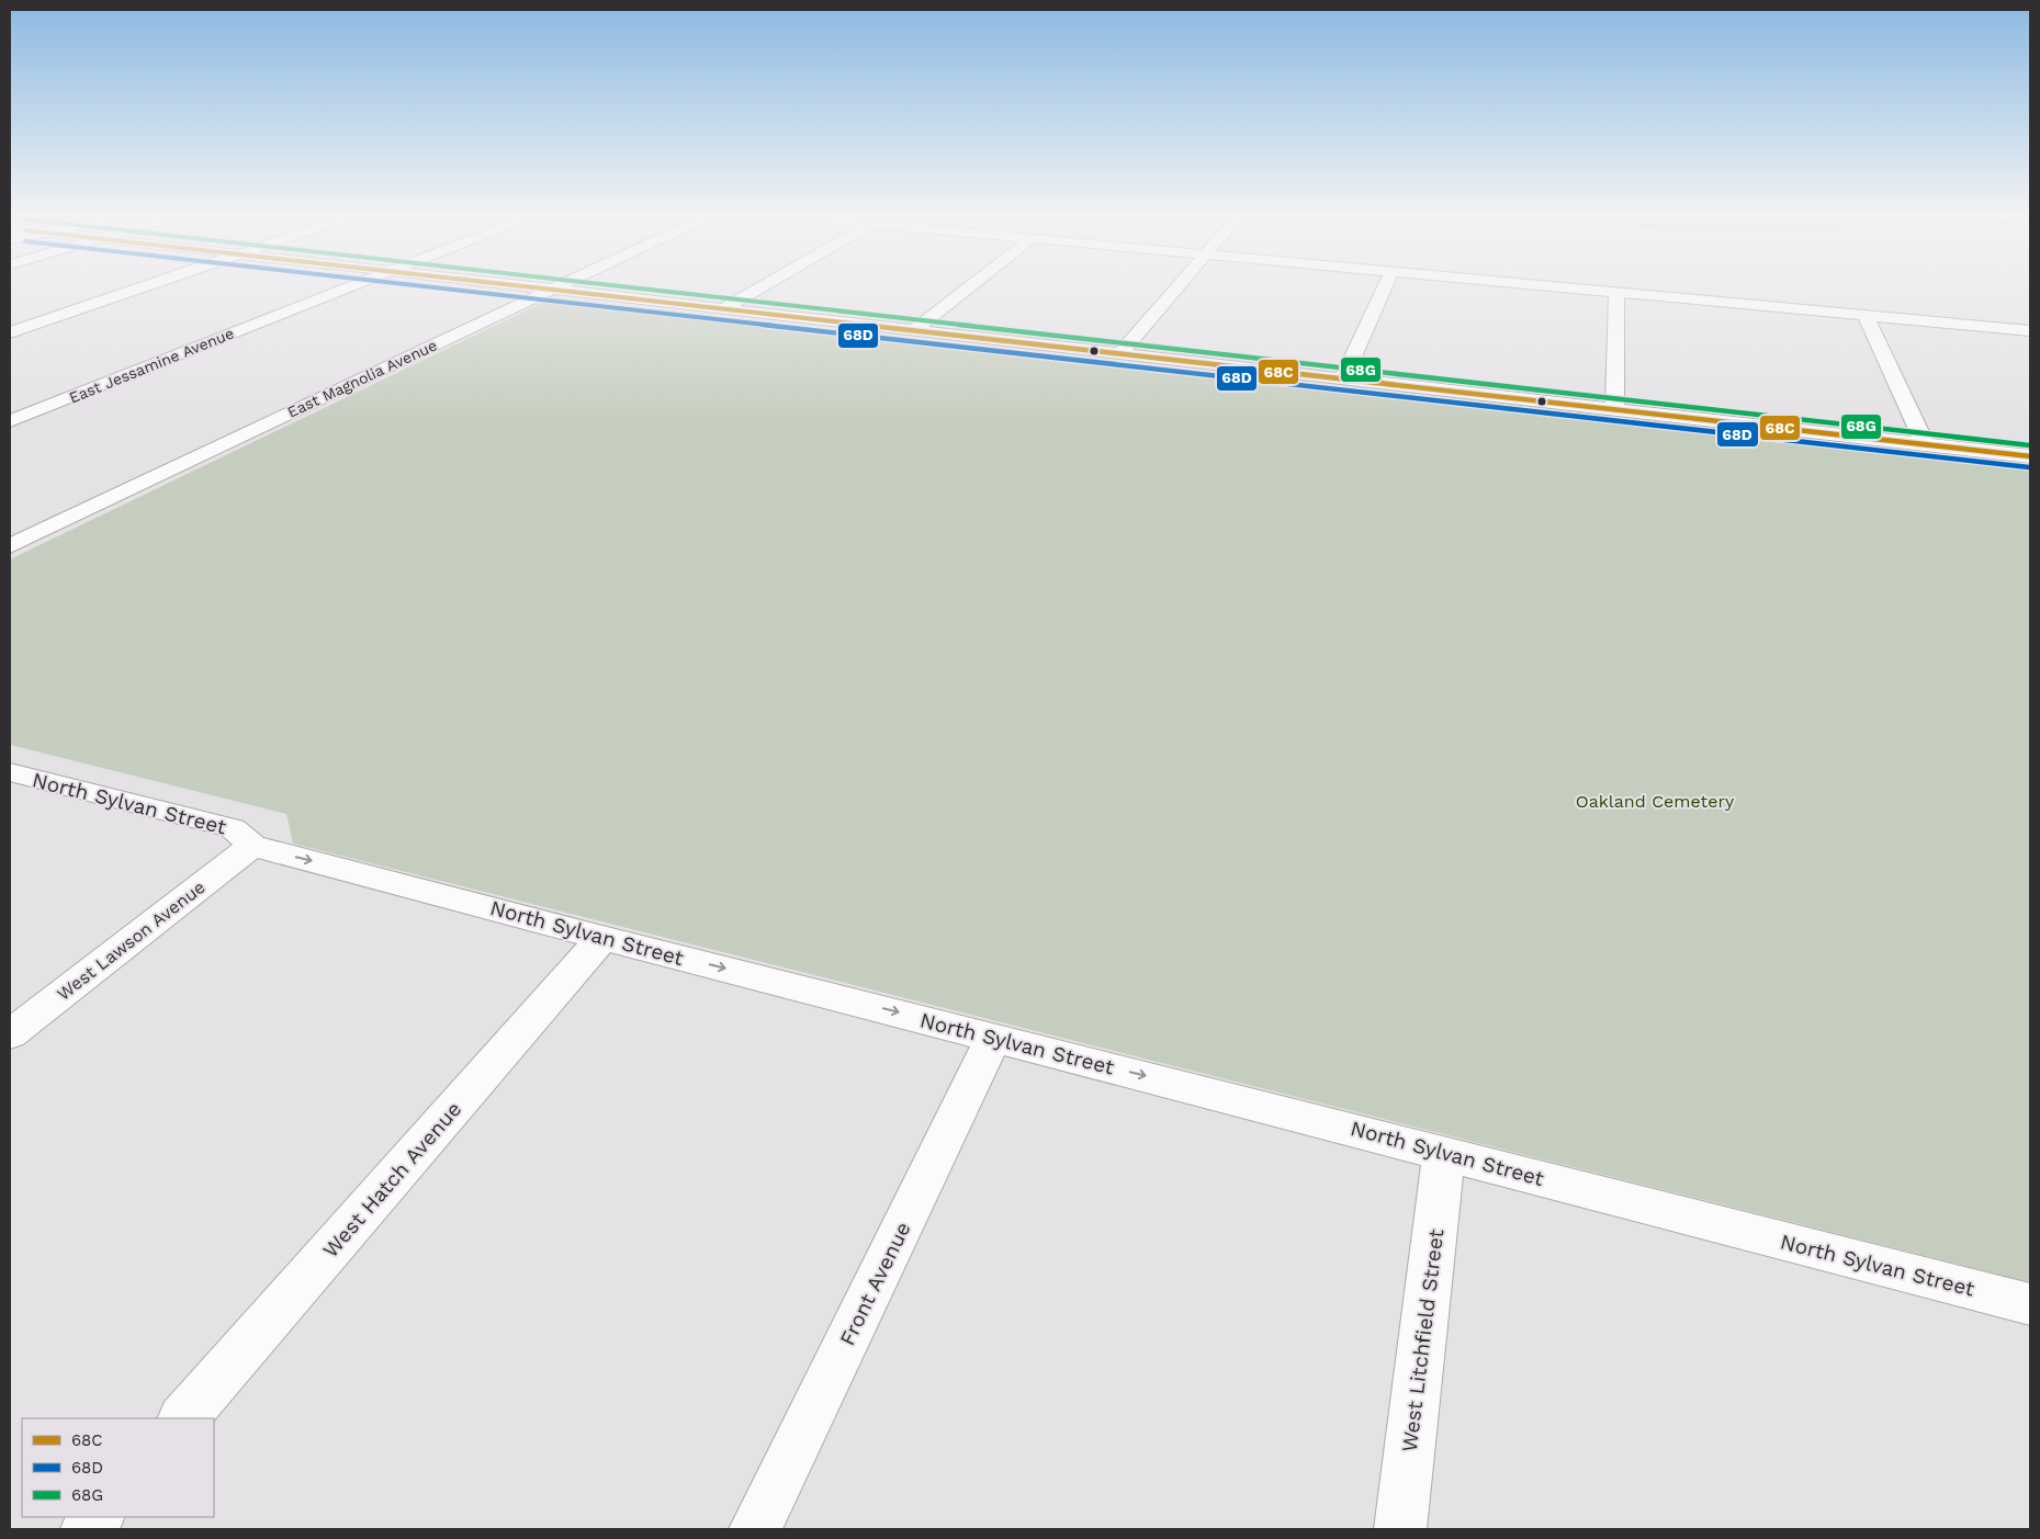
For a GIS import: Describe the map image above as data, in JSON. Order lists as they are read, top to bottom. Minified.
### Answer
{"streets":{"street":["East Jessamine Avenue","East Magnolia Avenue","North Sylvan Street","West Lawson Avenue","West Hatch Avenue","Front Avenue","West Litchfield Street"]},"crossings":[["North Sylvan Street","West Lawson Avenue"],["North Sylvan Street","West Hatch Avenue"],["North Sylvan Street","Front Avenue"],["North Sylvan Street","West Litchfield Street"]],"one_way":["North Sylvan Street"],"parks":["Oakland Cemetery"],"lines":["transit line 68C","transit line 68D","transit line 68G"],"legend":["68C","68D","68G"]}
